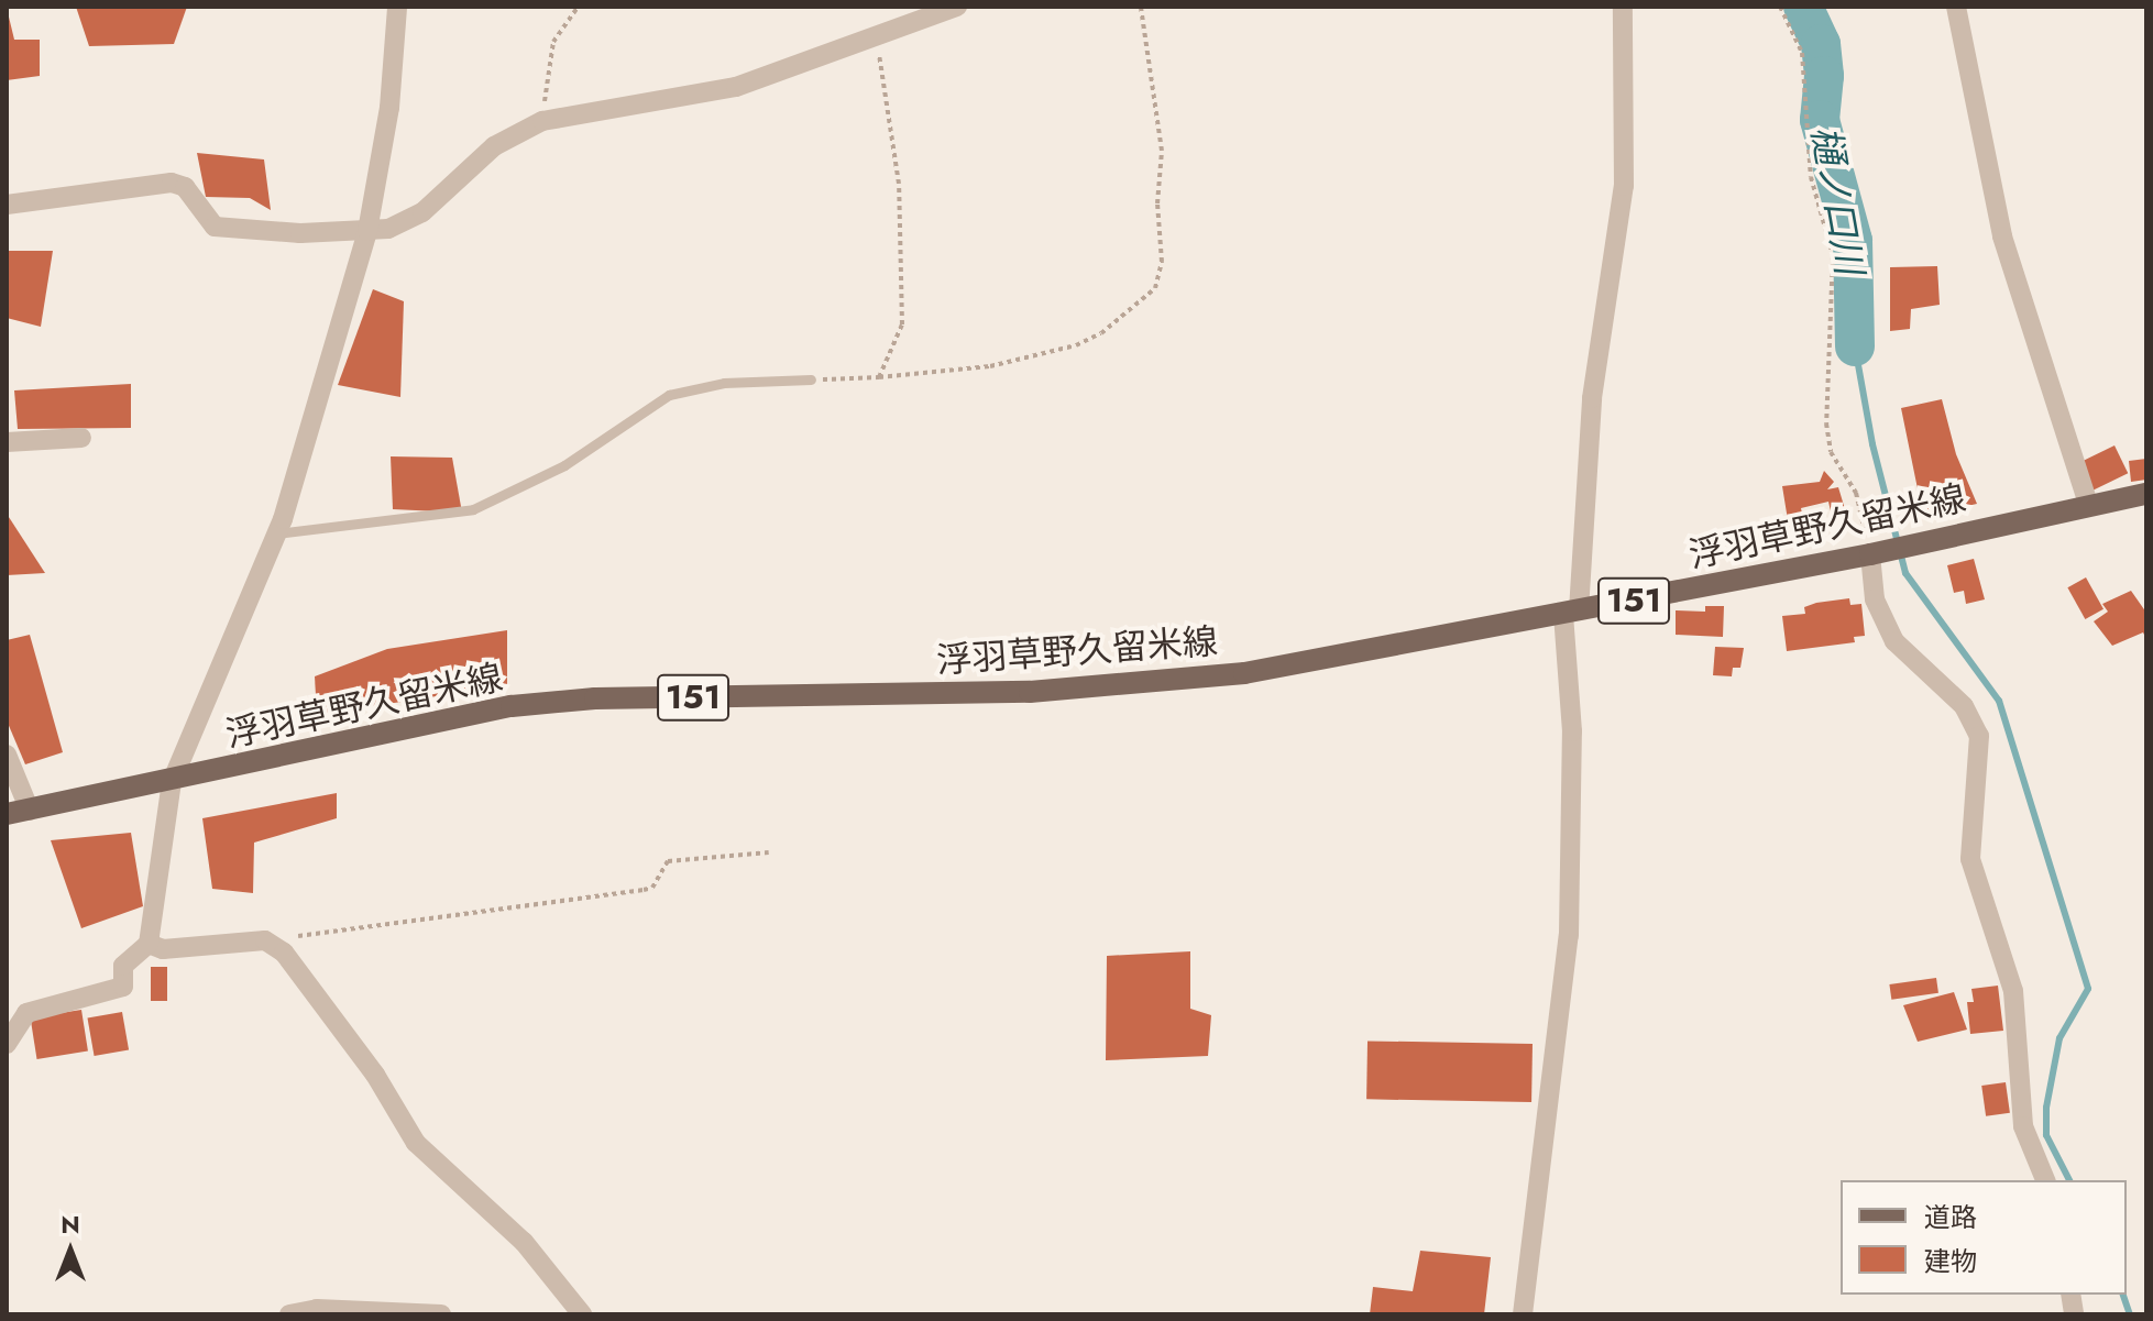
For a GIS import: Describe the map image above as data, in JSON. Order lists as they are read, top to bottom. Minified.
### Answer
{"streets":{"main road":["浮羽草野久留米線","151"]},"water":["樋ノ口川"],"legend":["道路","建物"],"north":"top"}
